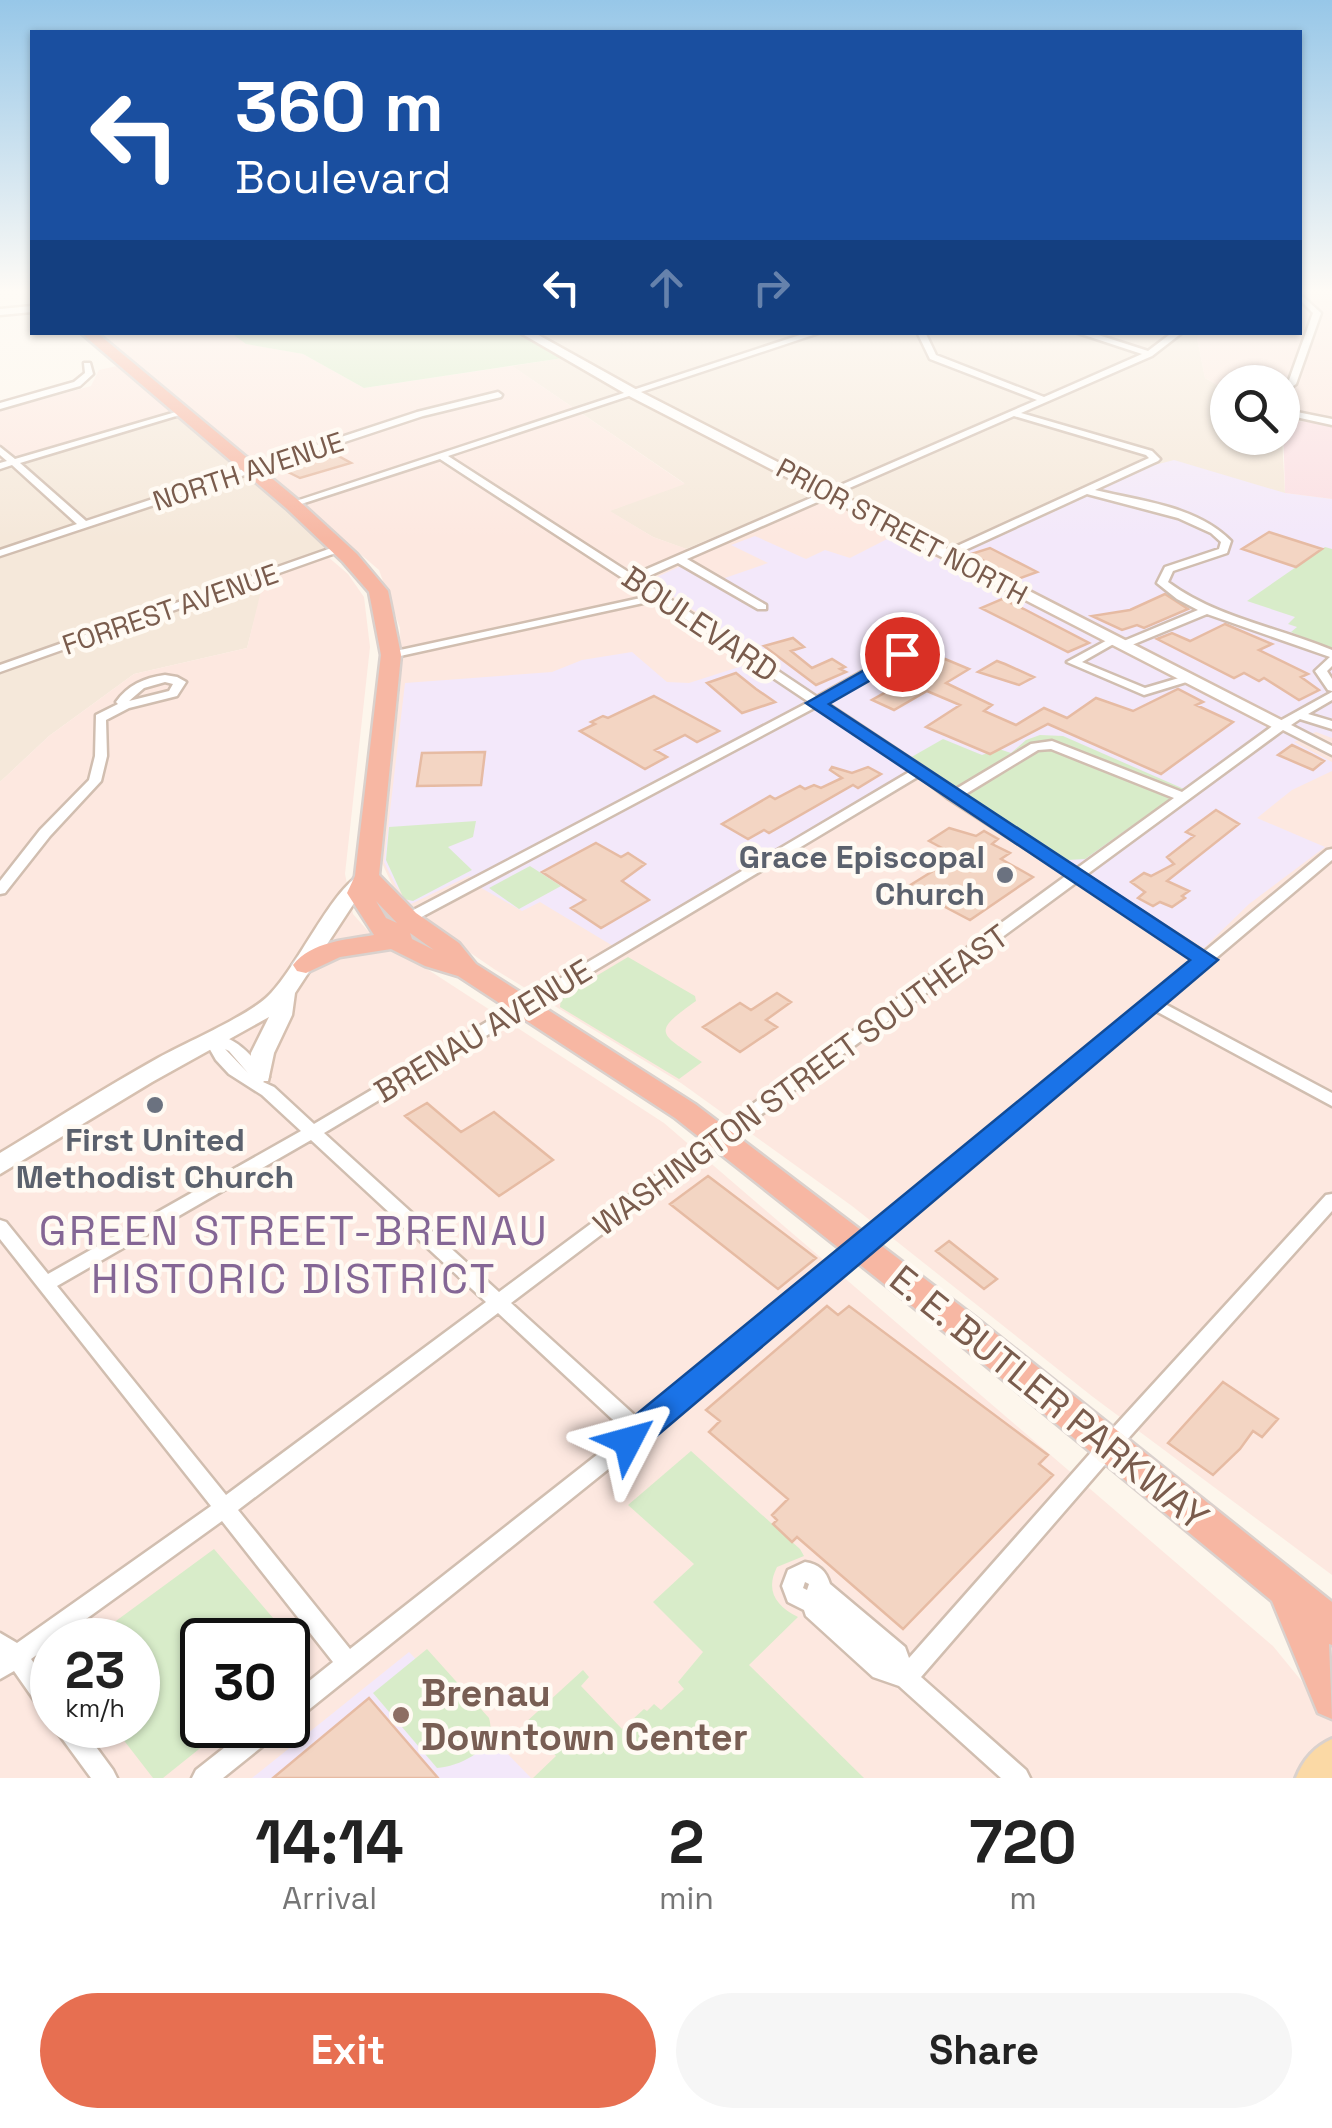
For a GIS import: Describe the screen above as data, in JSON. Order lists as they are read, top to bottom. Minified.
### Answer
{"streets":{"highway":["E. E. BUTLER PARKWAY"],"street":["NORTH AVENUE","PRIOR STREET NORTH","FORREST AVENUE","BOULEVARD","BRENAU AVENUE","WASHINGTON STREET SOUTHEAST"]},"crossings":[["NORTH AVENUE","E. E. BUTLER PARKWAY"],["PRIOR STREET NORTH","WASHINGTON STREET SOUTHEAST"],["FORREST AVENUE","E. E. BUTLER PARKWAY"],["BOULEVARD","BRENAU AVENUE"],["BOULEVARD","WASHINGTON STREET SOUTHEAST"],["BRENAU AVENUE","E. E. BUTLER PARKWAY"],["WASHINGTON STREET SOUTHEAST","E. E. BUTLER PARKWAY"]],"districts":["GREEN STREET-BRENAU HISTORIC DISTRICT"],"places":["Grace Episcopal Church","First United Methodist Church","Brenau Downtown Center"],"page":{"turn":["360 m","Boulevard"],"speed":"23 km/h","limit":"30","eta":["14:14","Arrival","2","min","720","m"],"buttons":["Exit","Share"]}}
